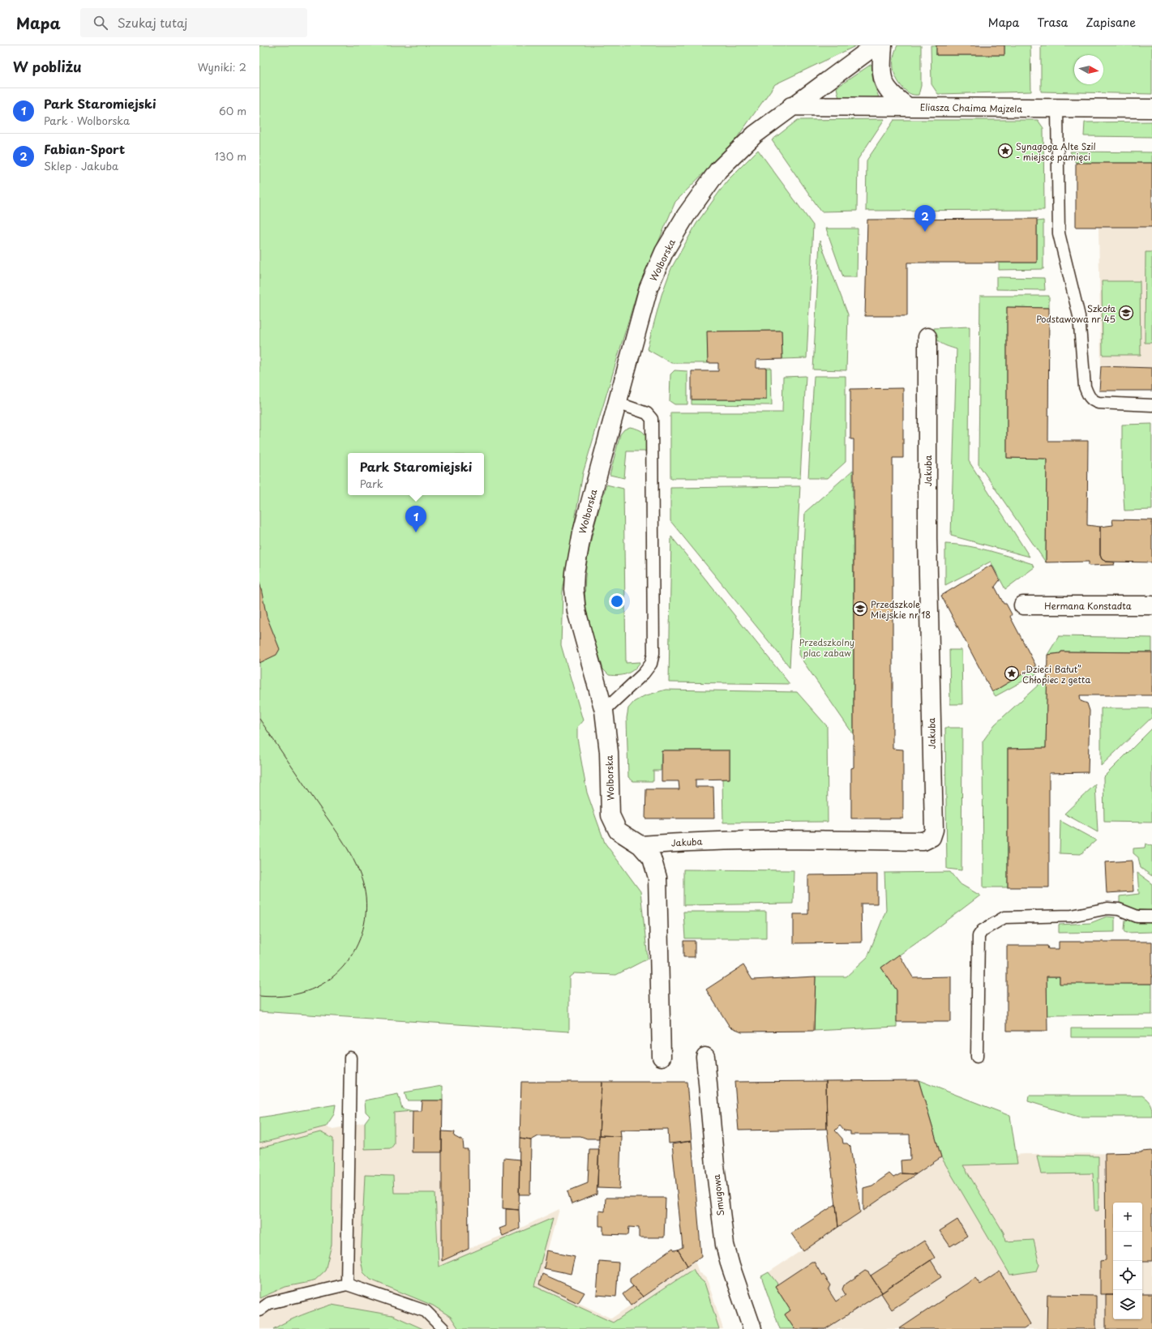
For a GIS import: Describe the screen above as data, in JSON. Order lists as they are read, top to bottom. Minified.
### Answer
{"streets":{"street":["Eliasza Chaima Majzela","Wolborska","Jakuba","Hermana Konstadta","Smugowa"]},"crossings":[["Eliasza Chaima Majzela","Wolborska"],["Wolborska","Jakuba"]],"parks":["Przedszkolny plac zabaw"],"places":{"place":["Synagoga Alte Szil - miejsce pamięci","„Dzieci Bałut” Chłopiec z getta"],"school or university":["Szkoła Podstawowa nr 45","Przedszkole Miejskie nr 18"]},"north":"right","page":{"header":"Mapa","search":"Szukaj tutaj","nav":["Mapa","Trasa","Zapisane"],"heading":["W pobliżu","Wyniki: 2"],"list":[{"mark":"1","name":"Park Staromiejski","note":"Park · Wolborska","value":"60 m"},{"mark":"2","name":"Fabian-Sport","note":"Sklep · Jakuba","value":"130 m"}],"pins":["2","1"],"popup":["Park Staromiejski","Park"],"map_buttons":["+","−"]}}
